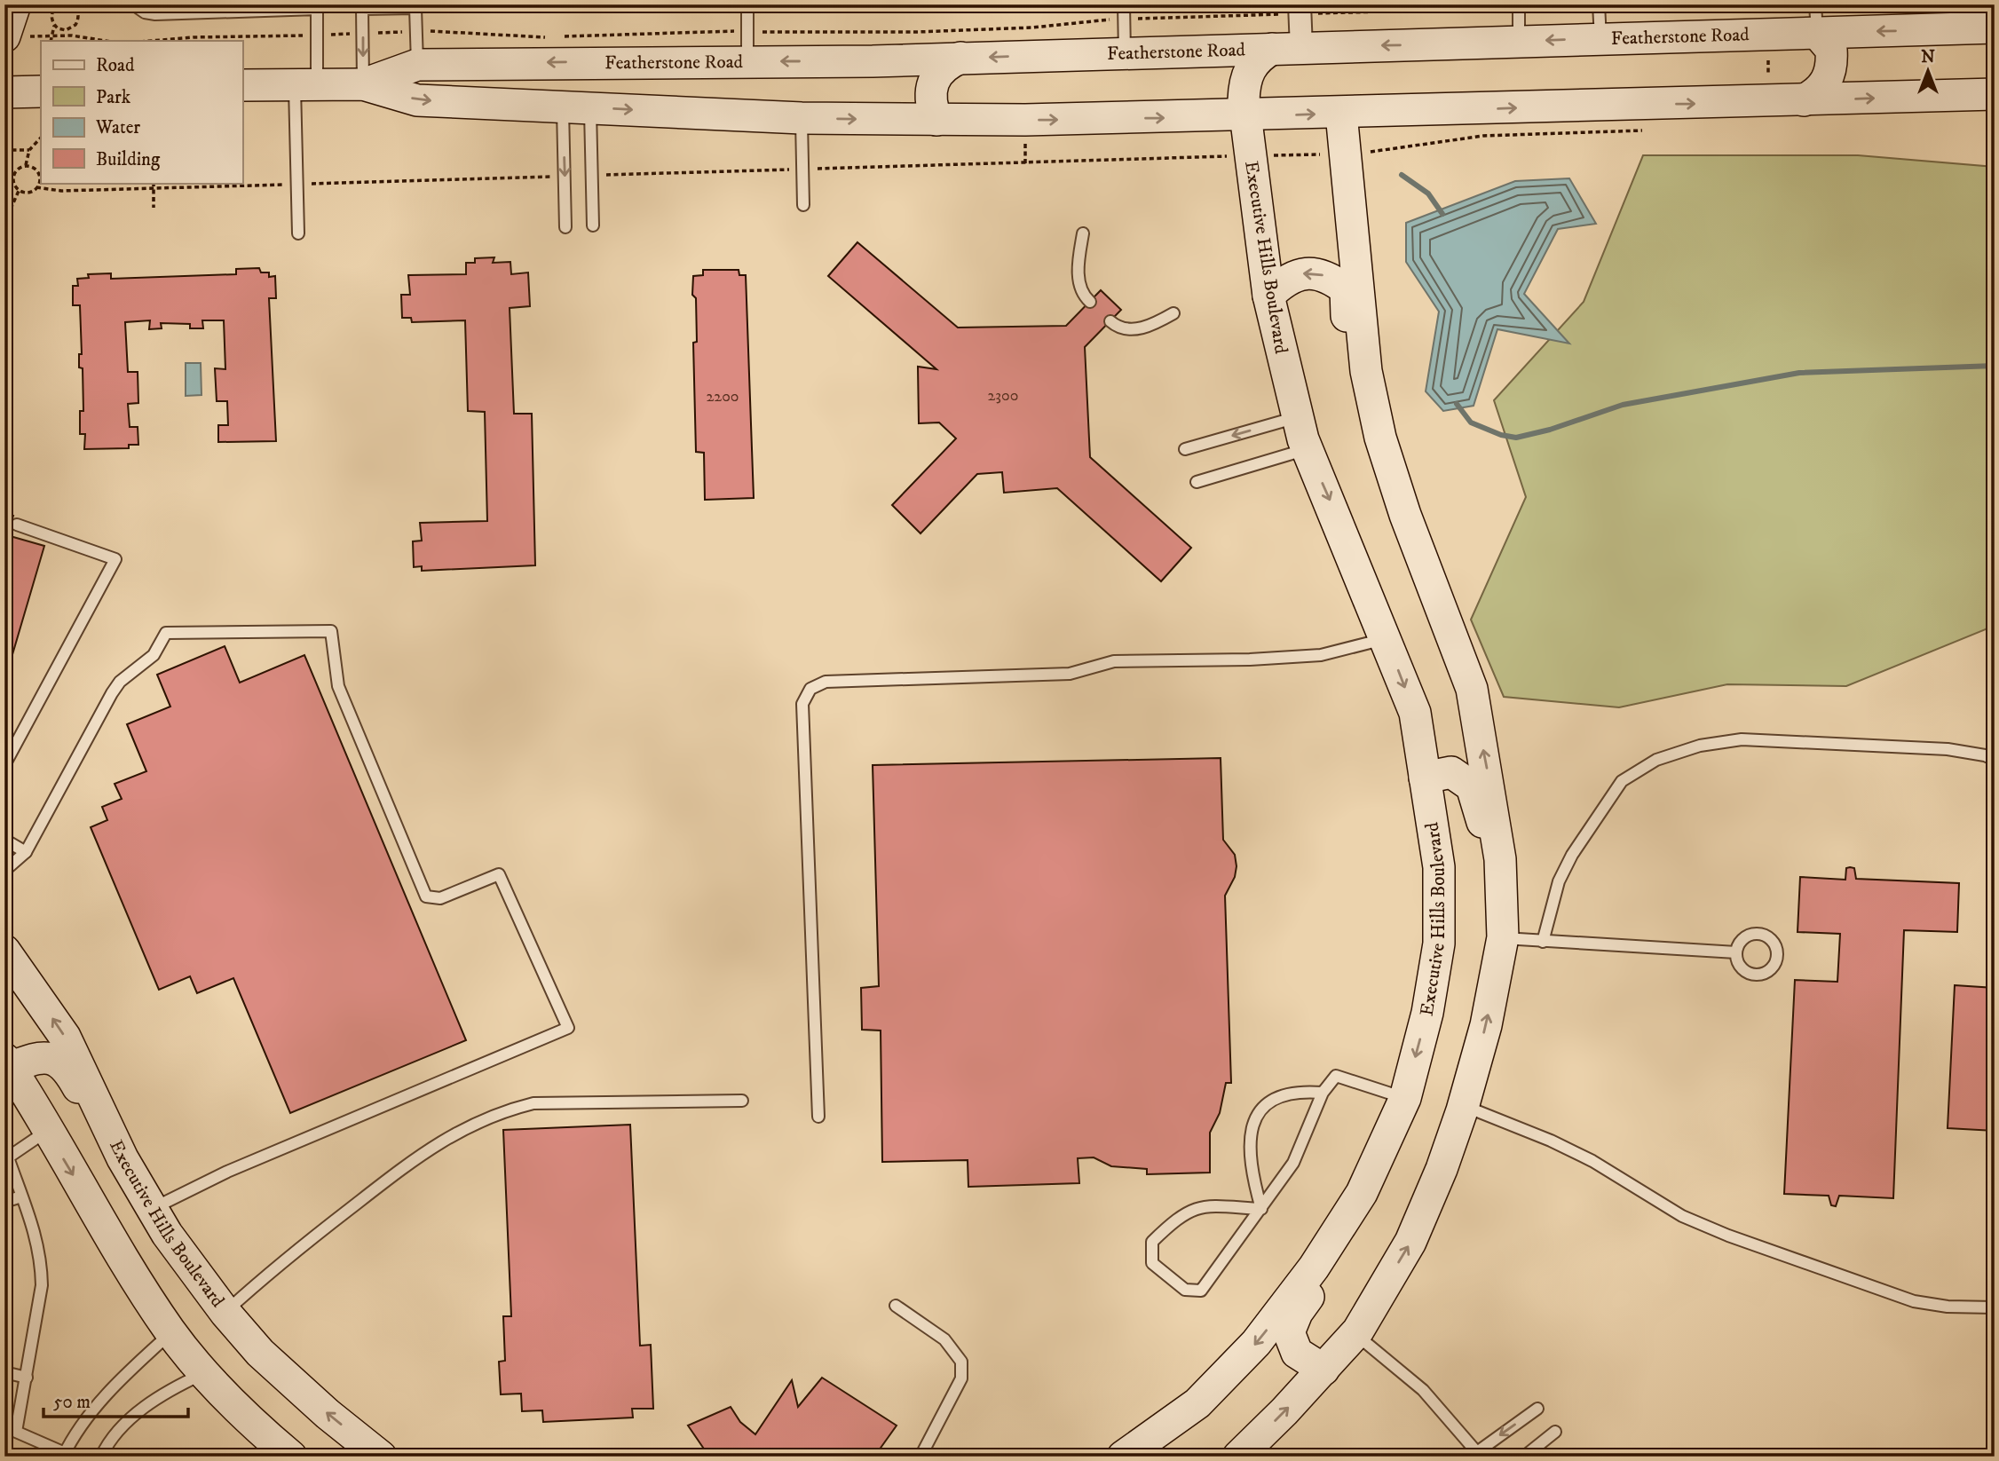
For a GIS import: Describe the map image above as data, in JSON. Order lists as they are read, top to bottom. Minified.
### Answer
{"streets":{"street":["Featherstone Road","Executive Hills Boulevard"]},"crossings":[["Featherstone Road","Executive Hills Boulevard"]],"house_numbers":["2300","2200"],"legend":["Road","Park","Water","Building"],"scale_bar":"50 m","north":"top"}
